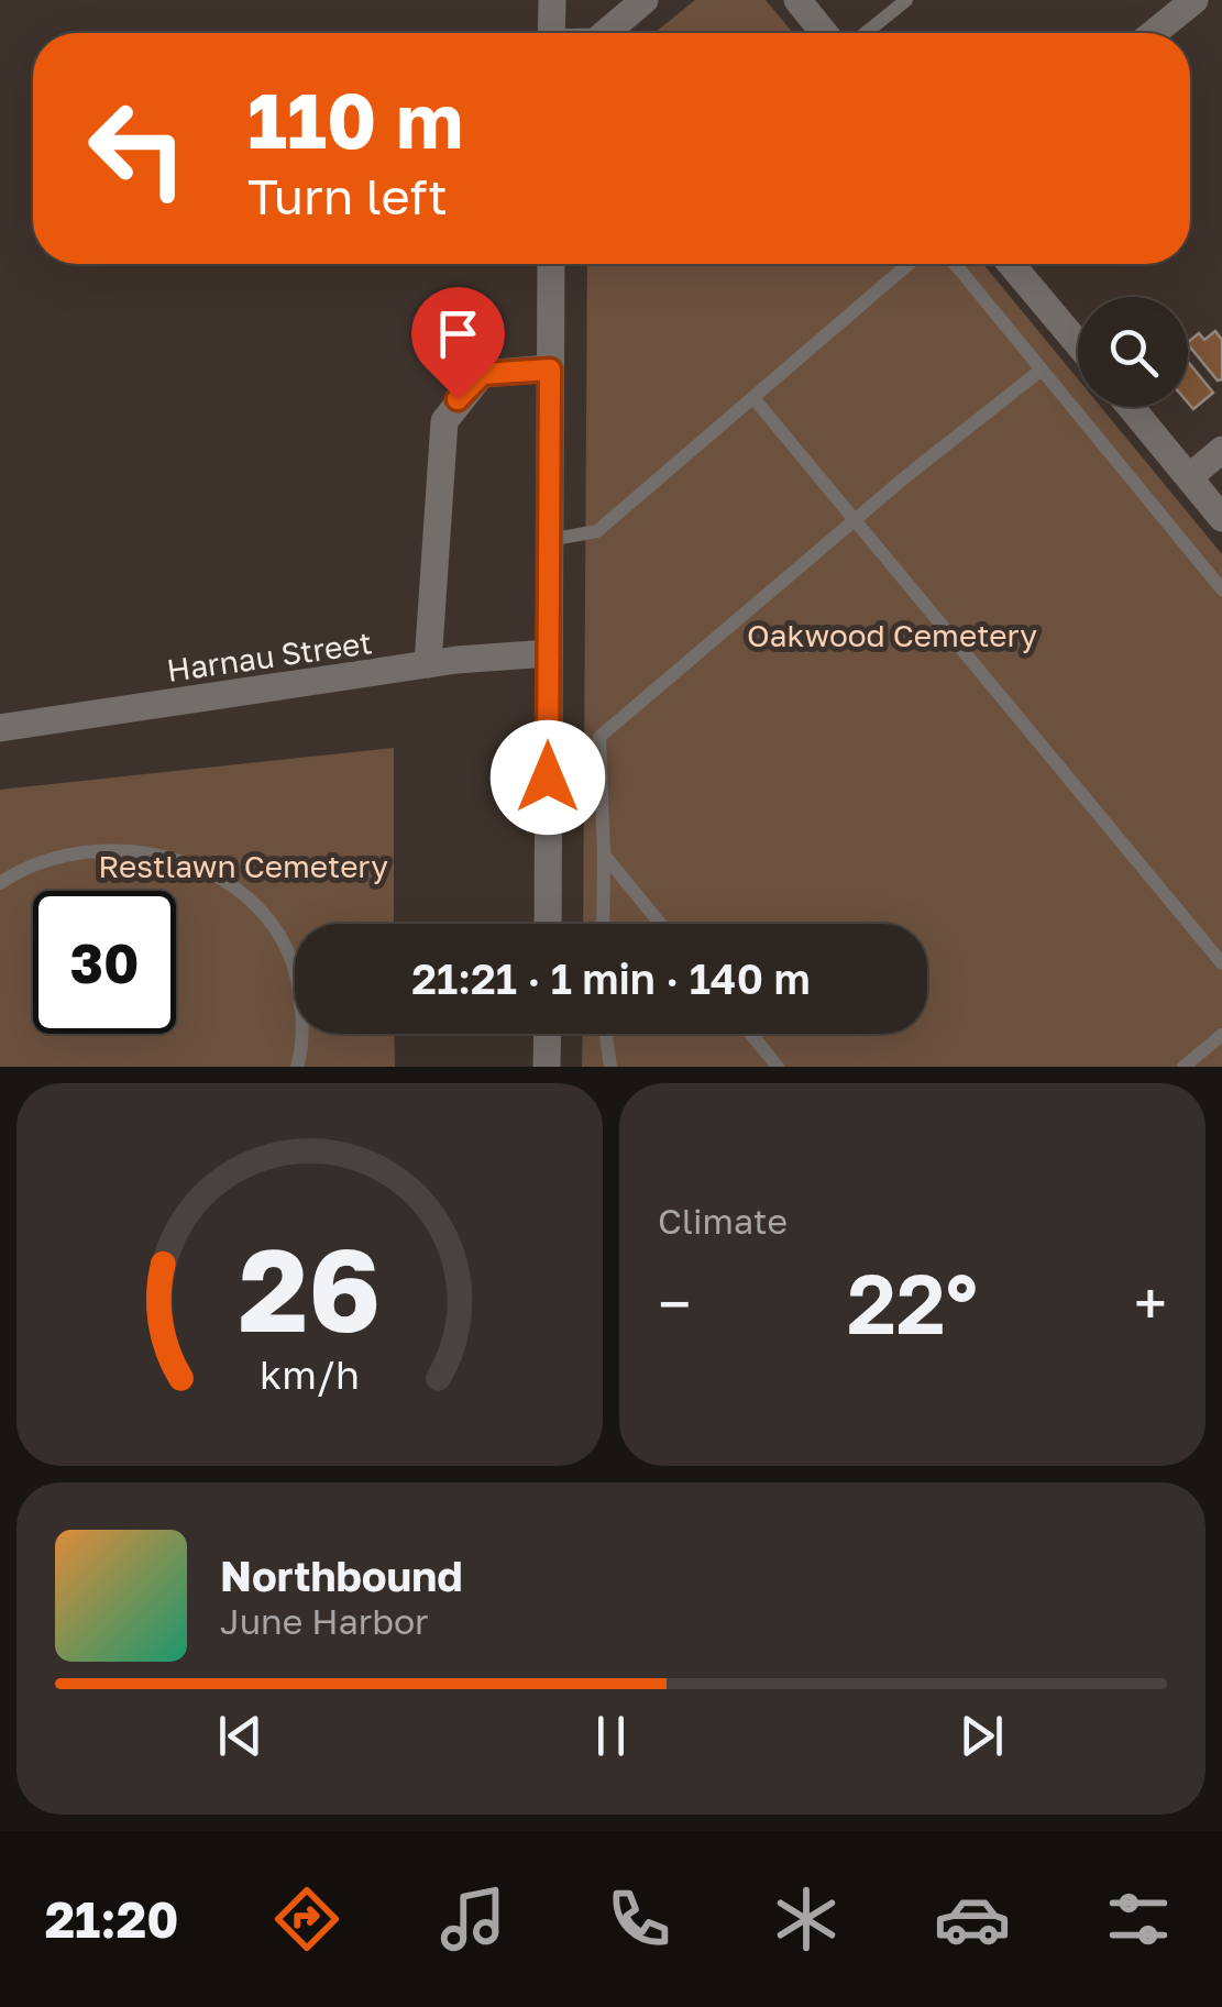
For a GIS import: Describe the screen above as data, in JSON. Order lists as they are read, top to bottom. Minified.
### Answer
{"streets":{"street":["Harnau Street"]},"parks":["Oakwood Cemetery","Restlawn Cemetery"],"page":{"turn":["110 m","Turn left"],"limit":"30","trip":"21:21 · 1 min · 140 m","tile":"Climate","heat":["−","22°","+"],"song":["Northbound","June Harbor"],"tabs":"21:20","gauge":["26","km/h"]}}
